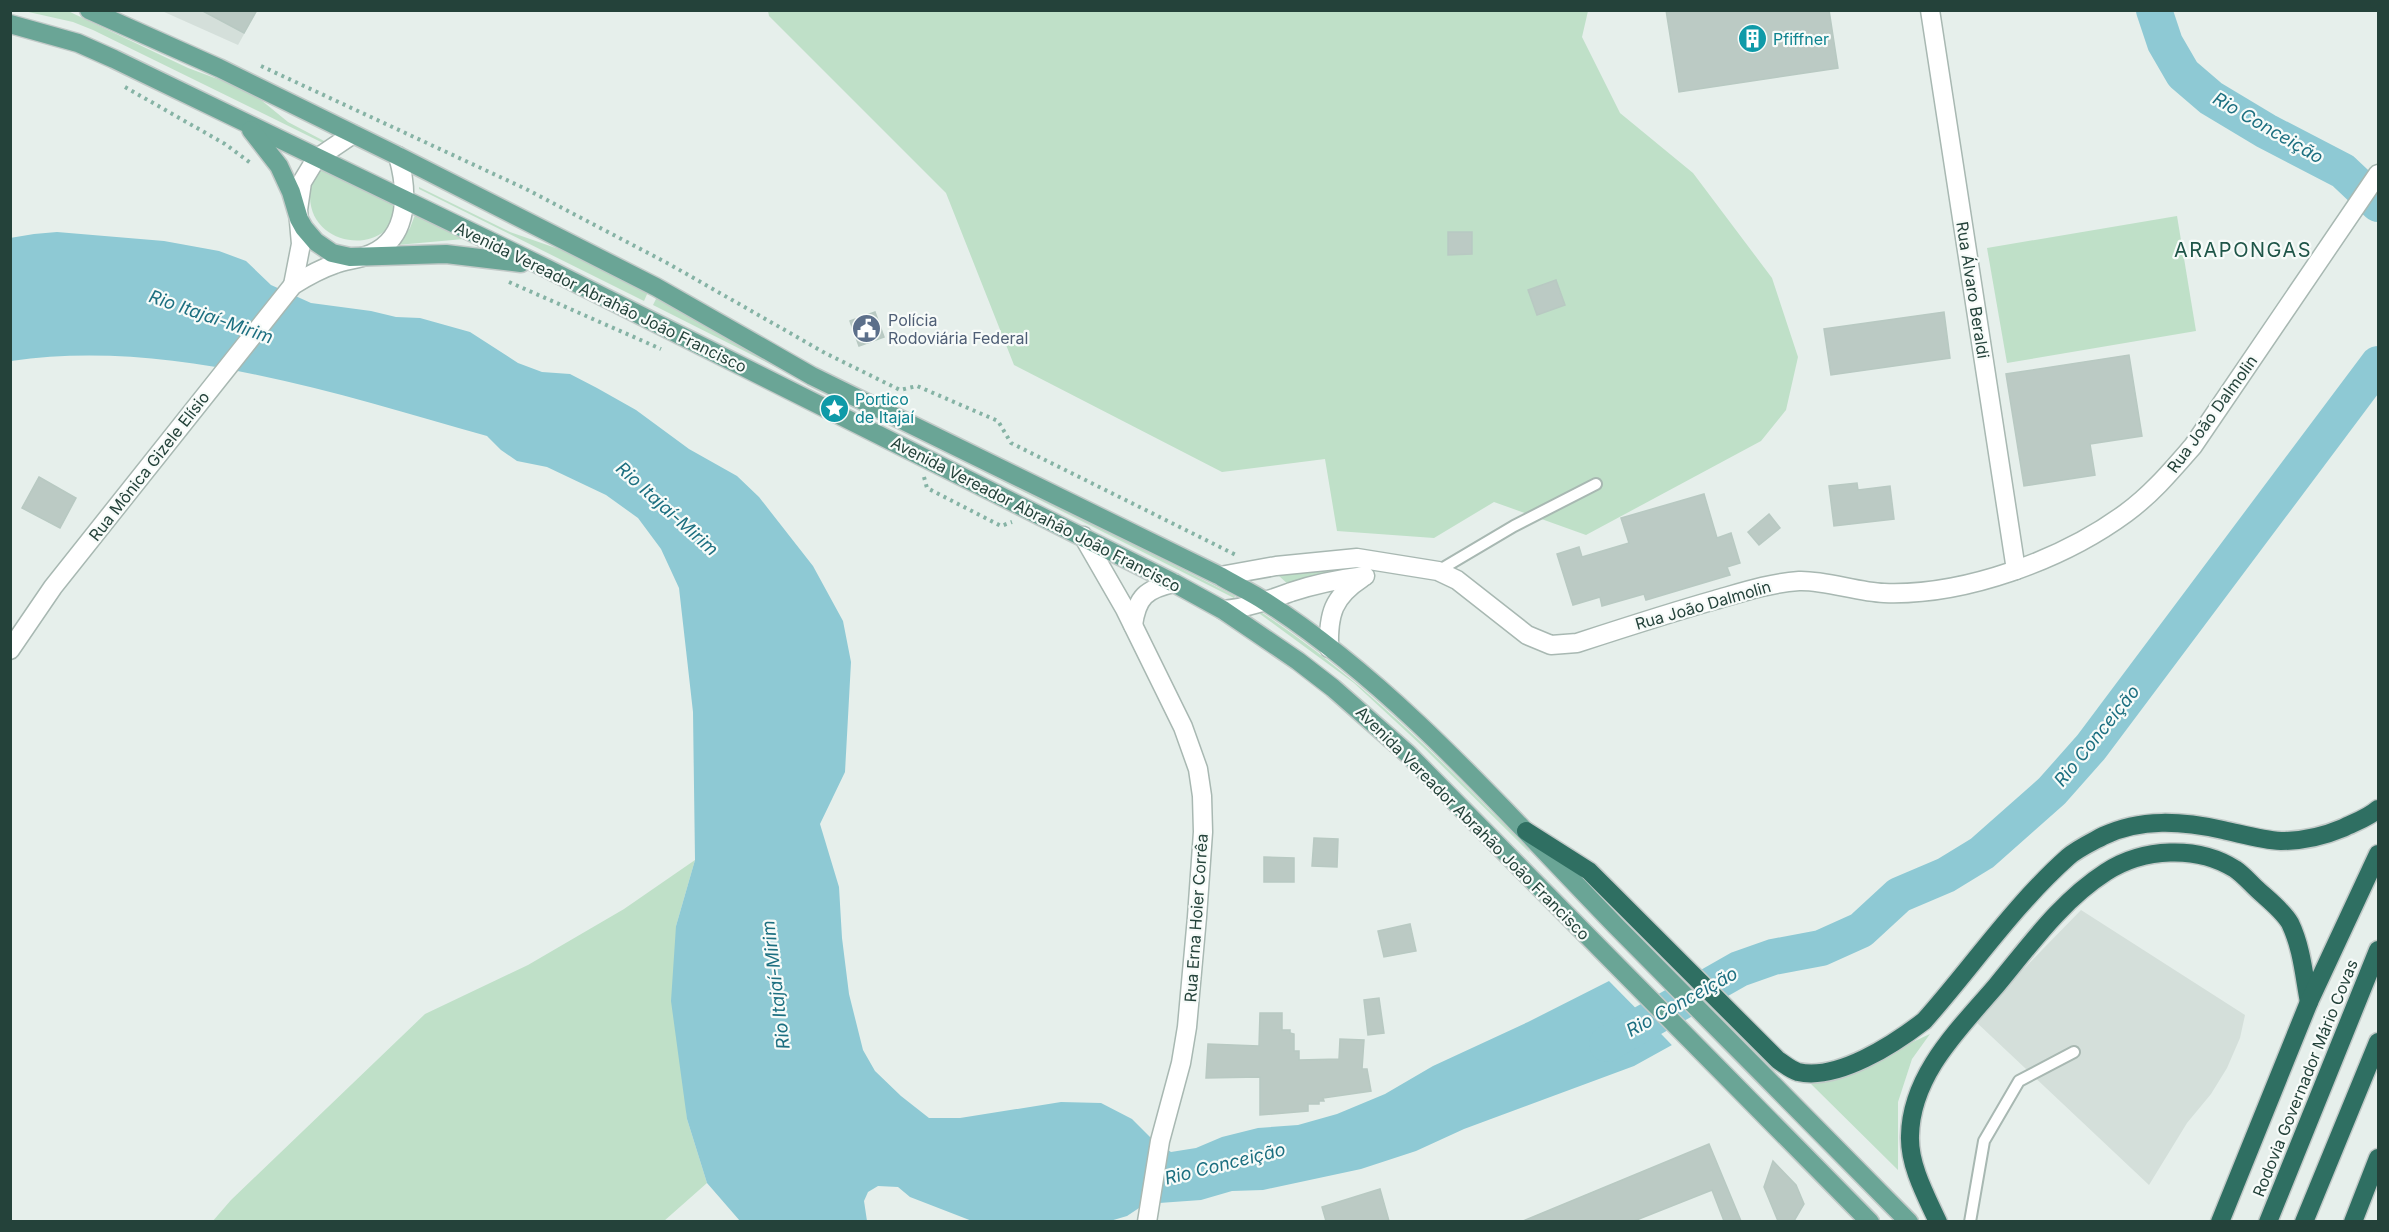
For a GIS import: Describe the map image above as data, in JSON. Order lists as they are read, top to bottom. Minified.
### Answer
{"streets":{"highway":["Rodovia Governador Mário Covas"],"main road":["Avenida Vereador Abrahão João Francisco"],"street":["Rua Álvaro Beraldi","Rua João Dalmolin","Rua Mônica Gizele Elísio","Rua Erna Hoier Corrêa"]},"crossings":[["Rua Álvaro Beraldi","Rua João Dalmolin"],["Avenida Vereador Abrahão João Francisco","Rua João Dalmolin"],["Avenida Vereador Abrahão João Francisco","Rua Mônica Gizele Elísio"],["Avenida Vereador Abrahão João Francisco","Rua Erna Hoier Corrêa"]],"districts":["ARAPONGAS"],"water":["Rio Conceição","Rio Itajaí-Mirim"],"places":{"building":["Pfiffner"],"public building":["Polícia Rodoviária Federal"],"place":["Portico de Itajaí"]}}
